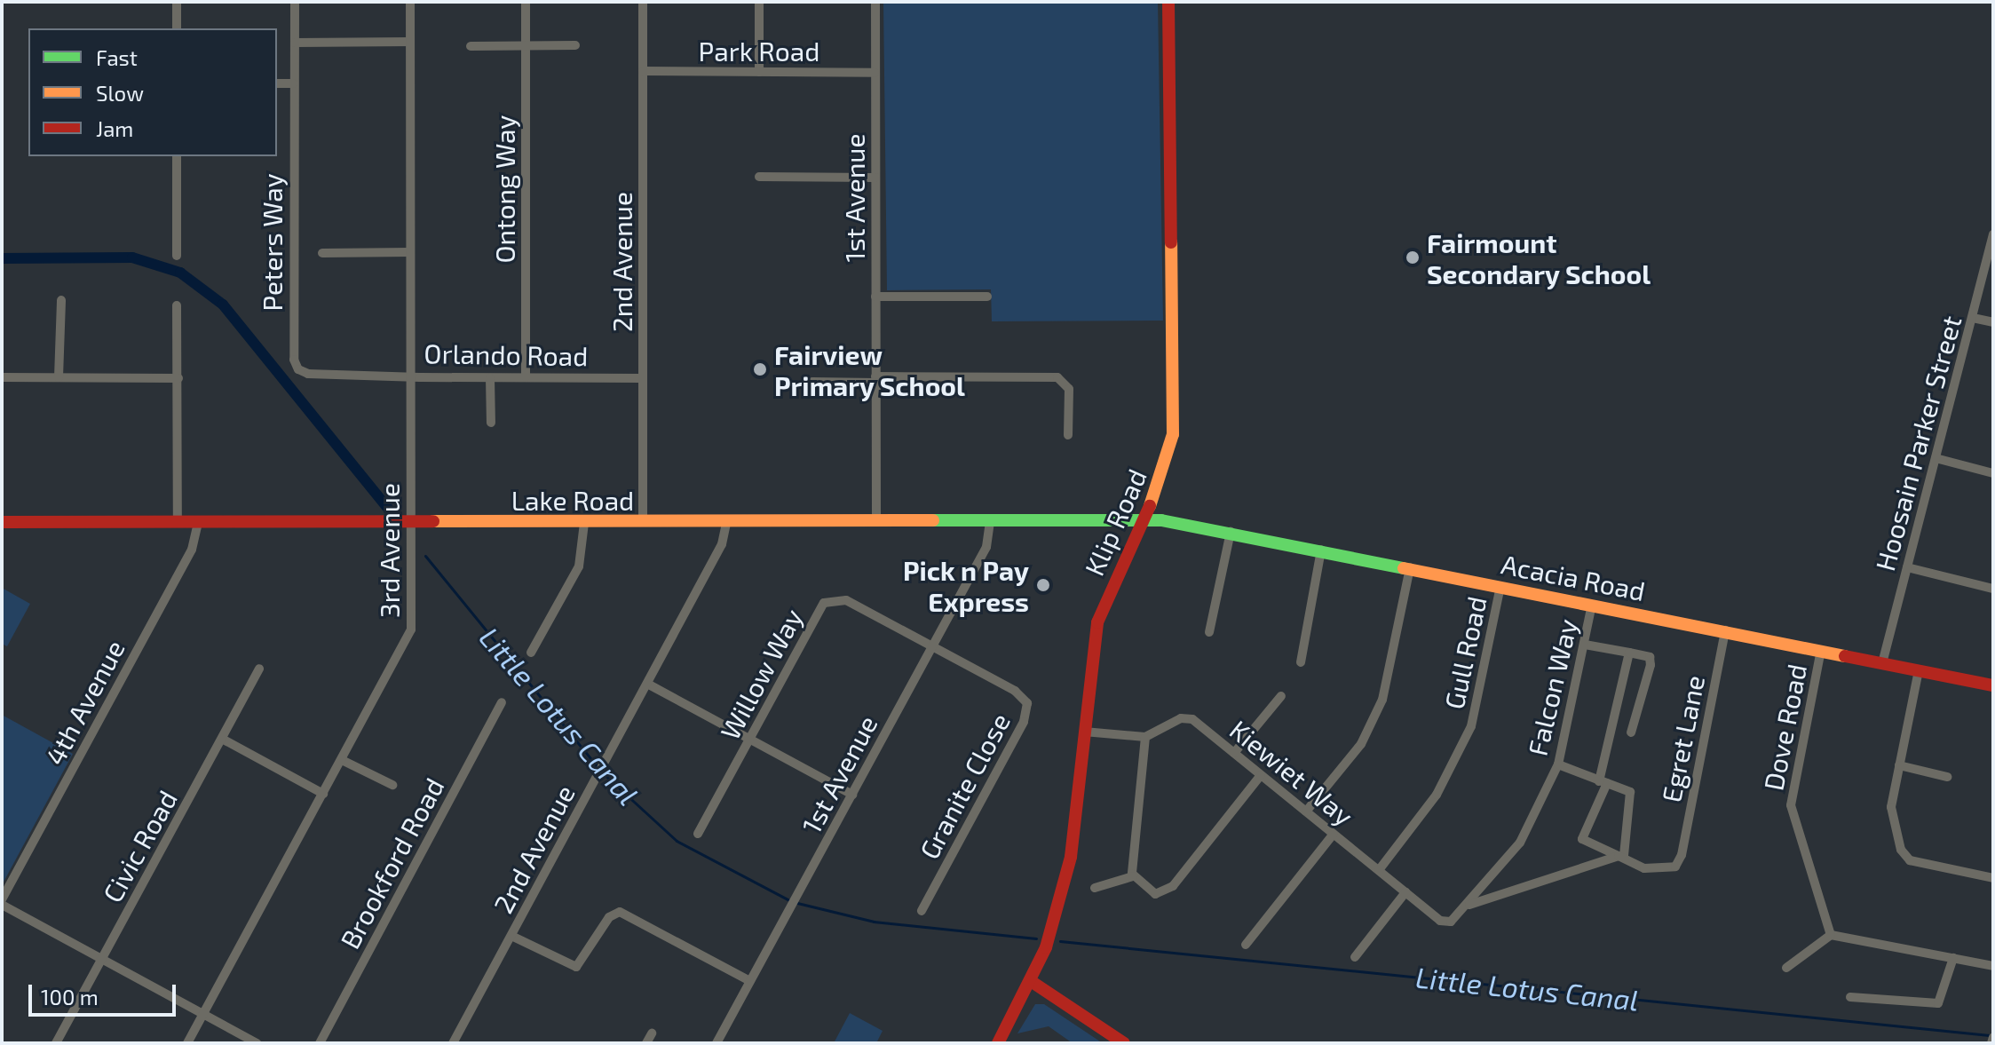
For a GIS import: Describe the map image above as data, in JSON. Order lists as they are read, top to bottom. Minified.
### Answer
{"streets":{"street":["Park Road","Ontong Way","1st Avenue","Peters Way","2nd Avenue","Orlando Road","Hoosain Parker Street","Lake Road","Klip Road","3rd Avenue","Acacia Road","Gull Road","Willow Way","Falcon Way","4th Avenue","Dove Road","Egret Lane","Kiewiet Way","Granite Close","Civic Road","Brookford Road"]},"crossings":[["Park Road","1st Avenue"],["Park Road","2nd Avenue"],["Ontong Way","Orlando Road"],["1st Avenue","Lake Road"],["1st Avenue","Willow Way"],["1st Avenue","Granite Close"],["Peters Way","Orlando Road"],["Peters Way","3rd Avenue"],["2nd Avenue","Orlando Road"],["2nd Avenue","Lake Road"],["Orlando Road","3rd Avenue"],["Hoosain Parker Street","Acacia Road"],["Lake Road","Klip Road"],["Lake Road","3rd Avenue"],["Lake Road","Acacia Road"],["Lake Road","4th Avenue"],["Klip Road","Acacia Road"],["Acacia Road","Gull Road"],["Acacia Road","Falcon Way"],["Acacia Road","Dove Road"],["Acacia Road","Egret Lane"],["Gull Road","Kiewiet Way"],["Willow Way","Granite Close"],["Falcon Way","Kiewiet Way"]],"water":["Little Lotus Canal"],"places":["Fairmount Secondary School","Fairview Primary School","Pick n Pay Express"],"legend":["Fast","Slow","Jam"],"scale_bar":"100 m"}
